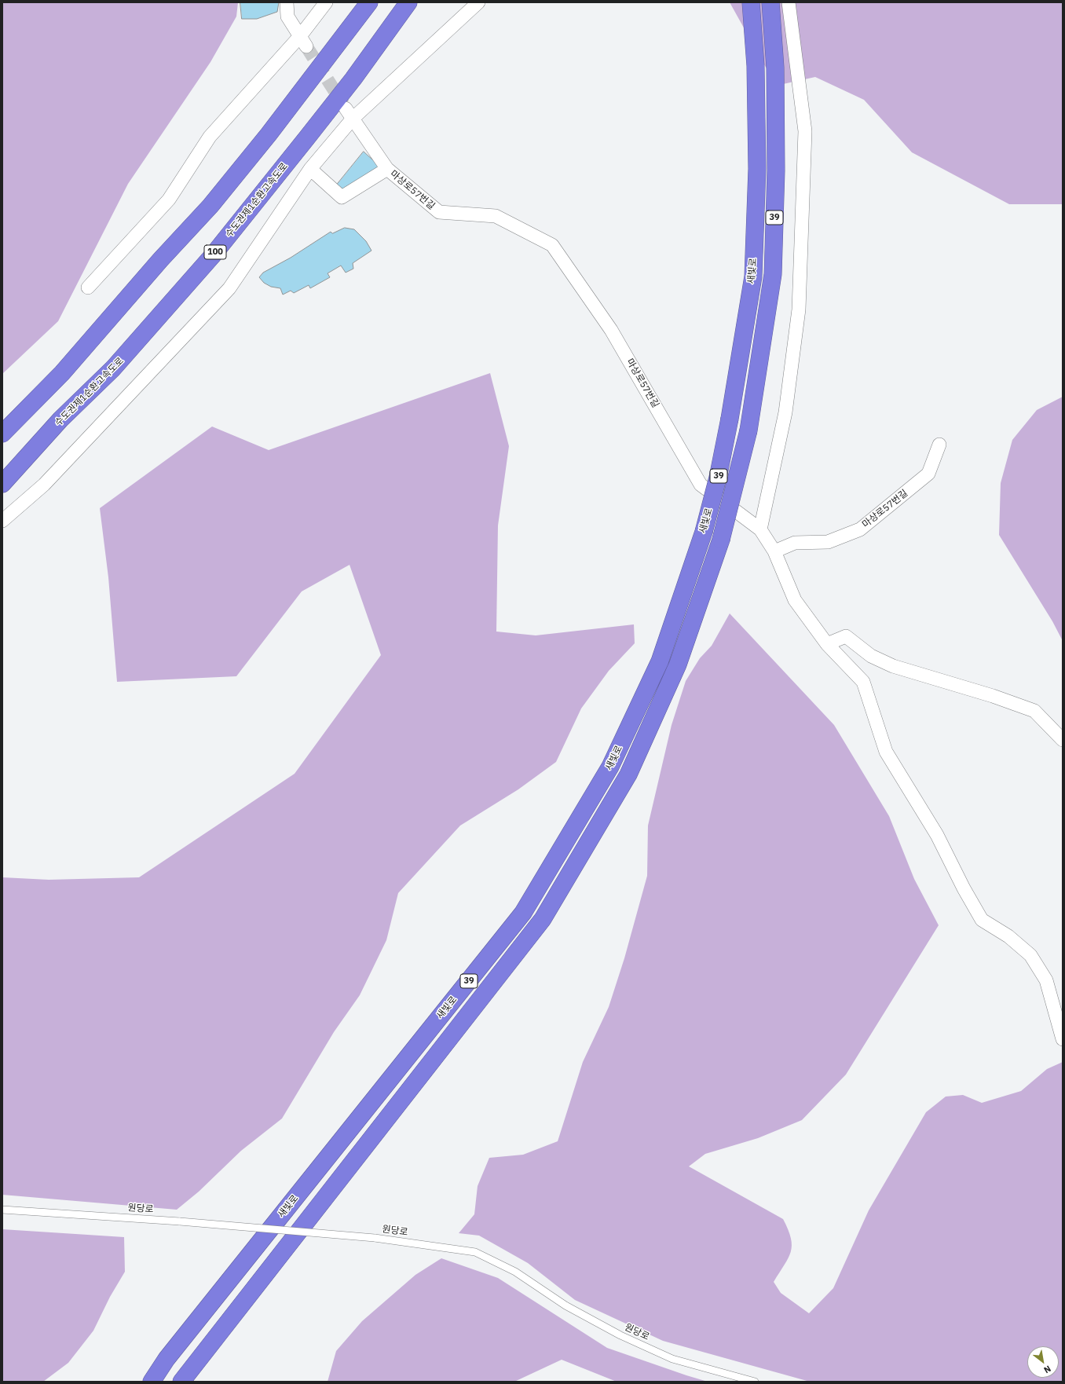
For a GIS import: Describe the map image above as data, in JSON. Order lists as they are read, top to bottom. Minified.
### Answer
{"streets":{"highway":["수도권제1순환고속도로","39","100","새빛로"],"street":["마상로57번길"],"lane":["원당로"]},"north":"bottom right"}
